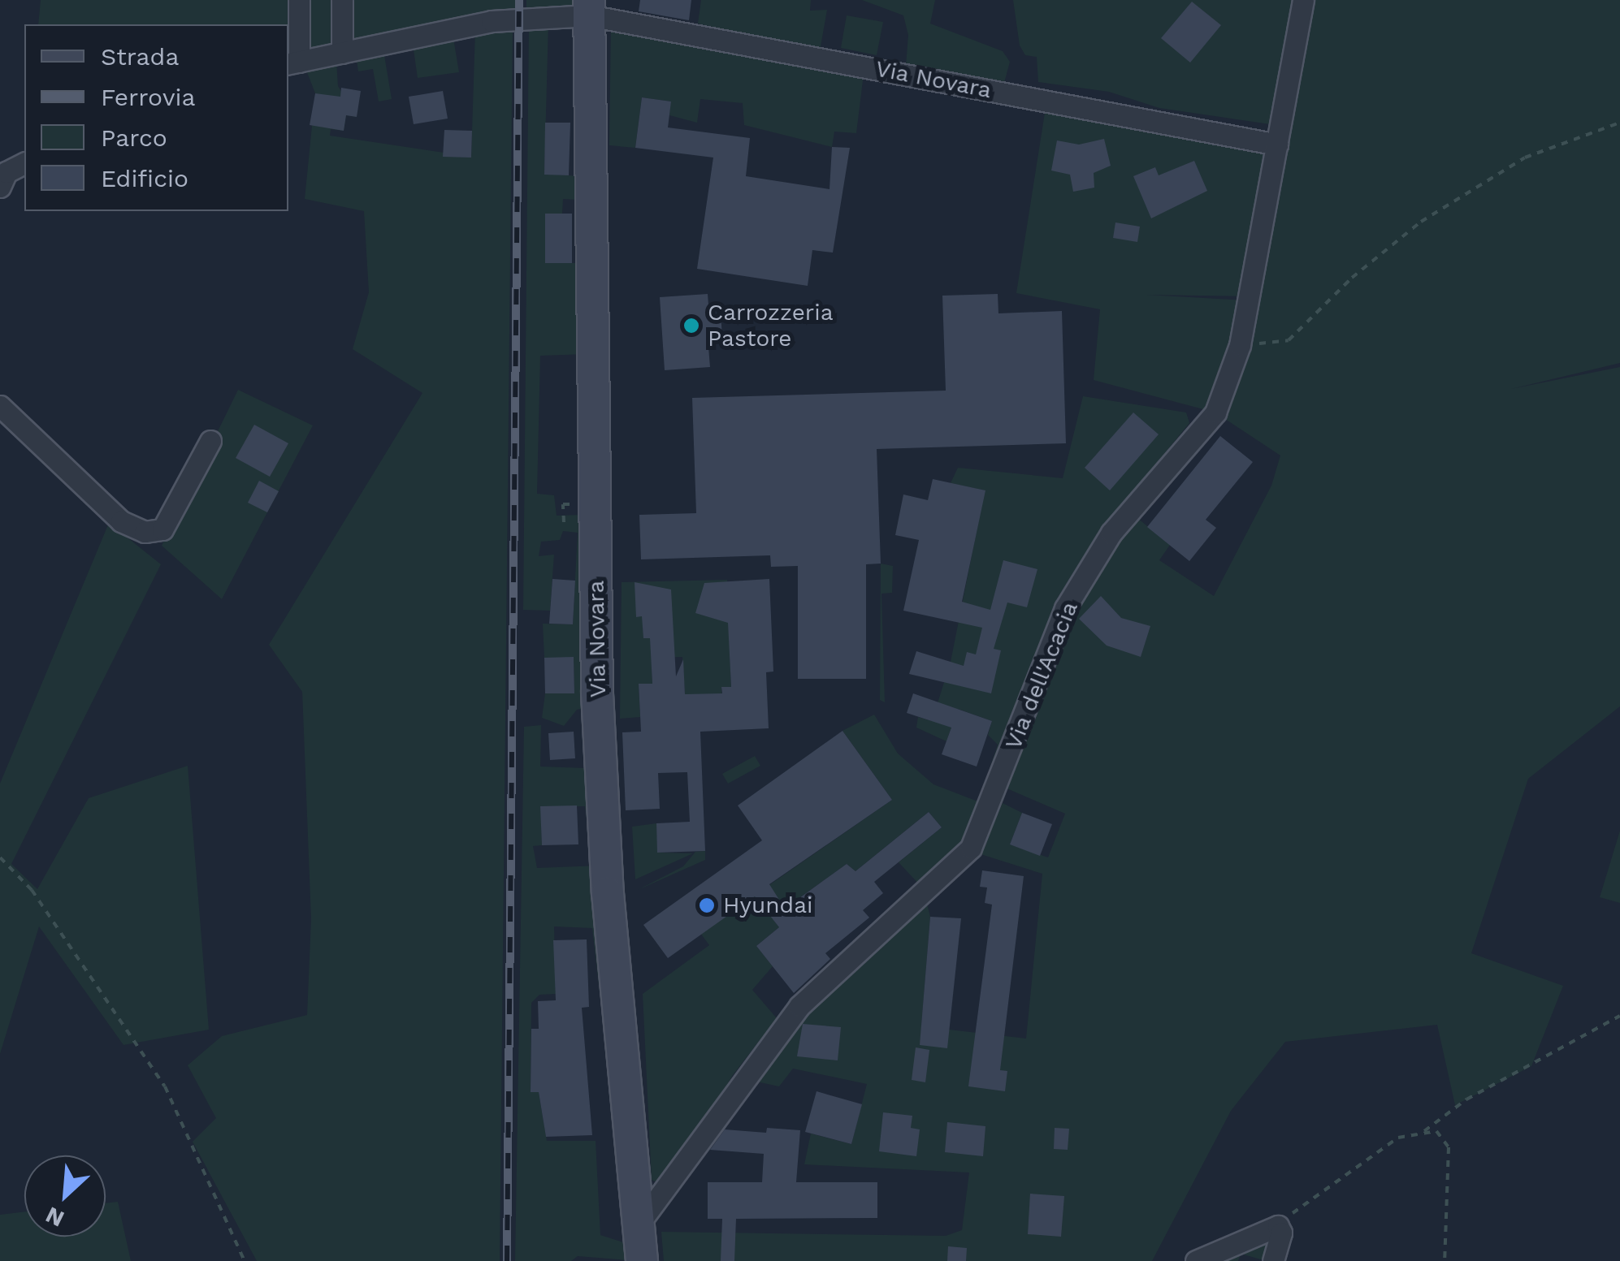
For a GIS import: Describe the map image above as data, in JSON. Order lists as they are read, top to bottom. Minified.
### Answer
{"streets":{"main road":["Via Novara"],"street":["Via dell'Acacia"]},"crossings":[["Via Novara","Via dell'Acacia"]],"places":["Carrozzeria Pastore","Hyundai"],"legend":["Strada","Ferrovia","Parco","Edificio"],"north":"bottom left"}
